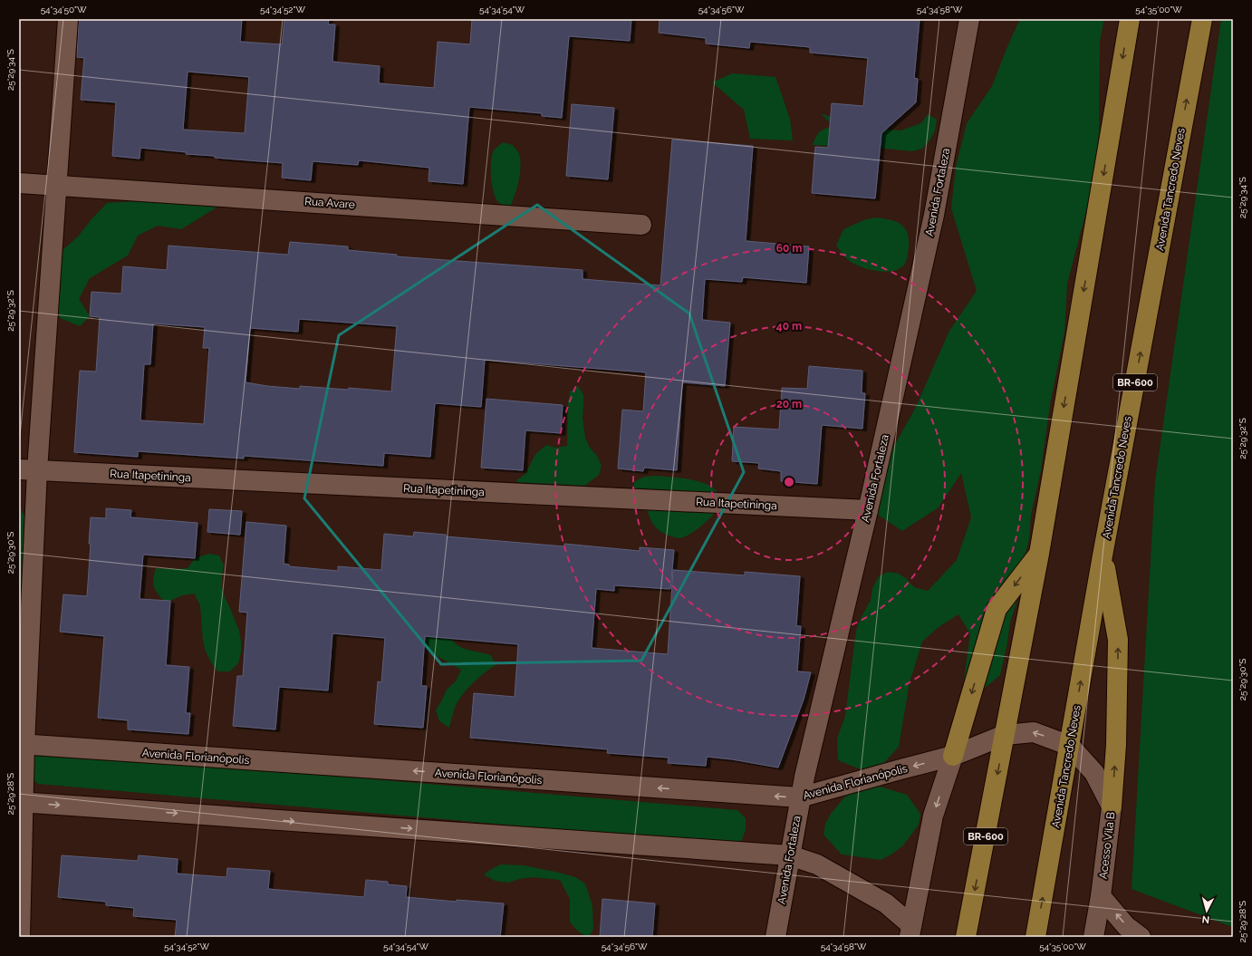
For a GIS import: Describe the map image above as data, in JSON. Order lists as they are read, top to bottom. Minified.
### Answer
{"streets":{"main road":["Avenida Tancredo Neves","BR-600"],"street":["Avenida Fortaleza","Rua Avare","Rua Itapetininga","Avenida Florianópolis","Acesso Vila B"]},"crossings":[["Avenida Tancredo Neves","Avenida Florianópolis"],["Avenida Tancredo Neves","Acesso Vila B"],["Avenida Fortaleza","Rua Itapetininga"],["Avenida Fortaleza","Avenida Florianópolis"],["BR-600","Avenida Florianópolis"],["Avenida Florianópolis","Acesso Vila B"]],"north":"bottom","coordinates":["54°34'50\"W","54°34'52\"W","54°34'54\"W","54°34'56\"W","54°34'58\"W","54°35'00\"W","25°29'34\"S","25°29'32\"S","25°29'30\"S","25°29'28\"S"],"rings":["60 m","40 m","20 m"]}
